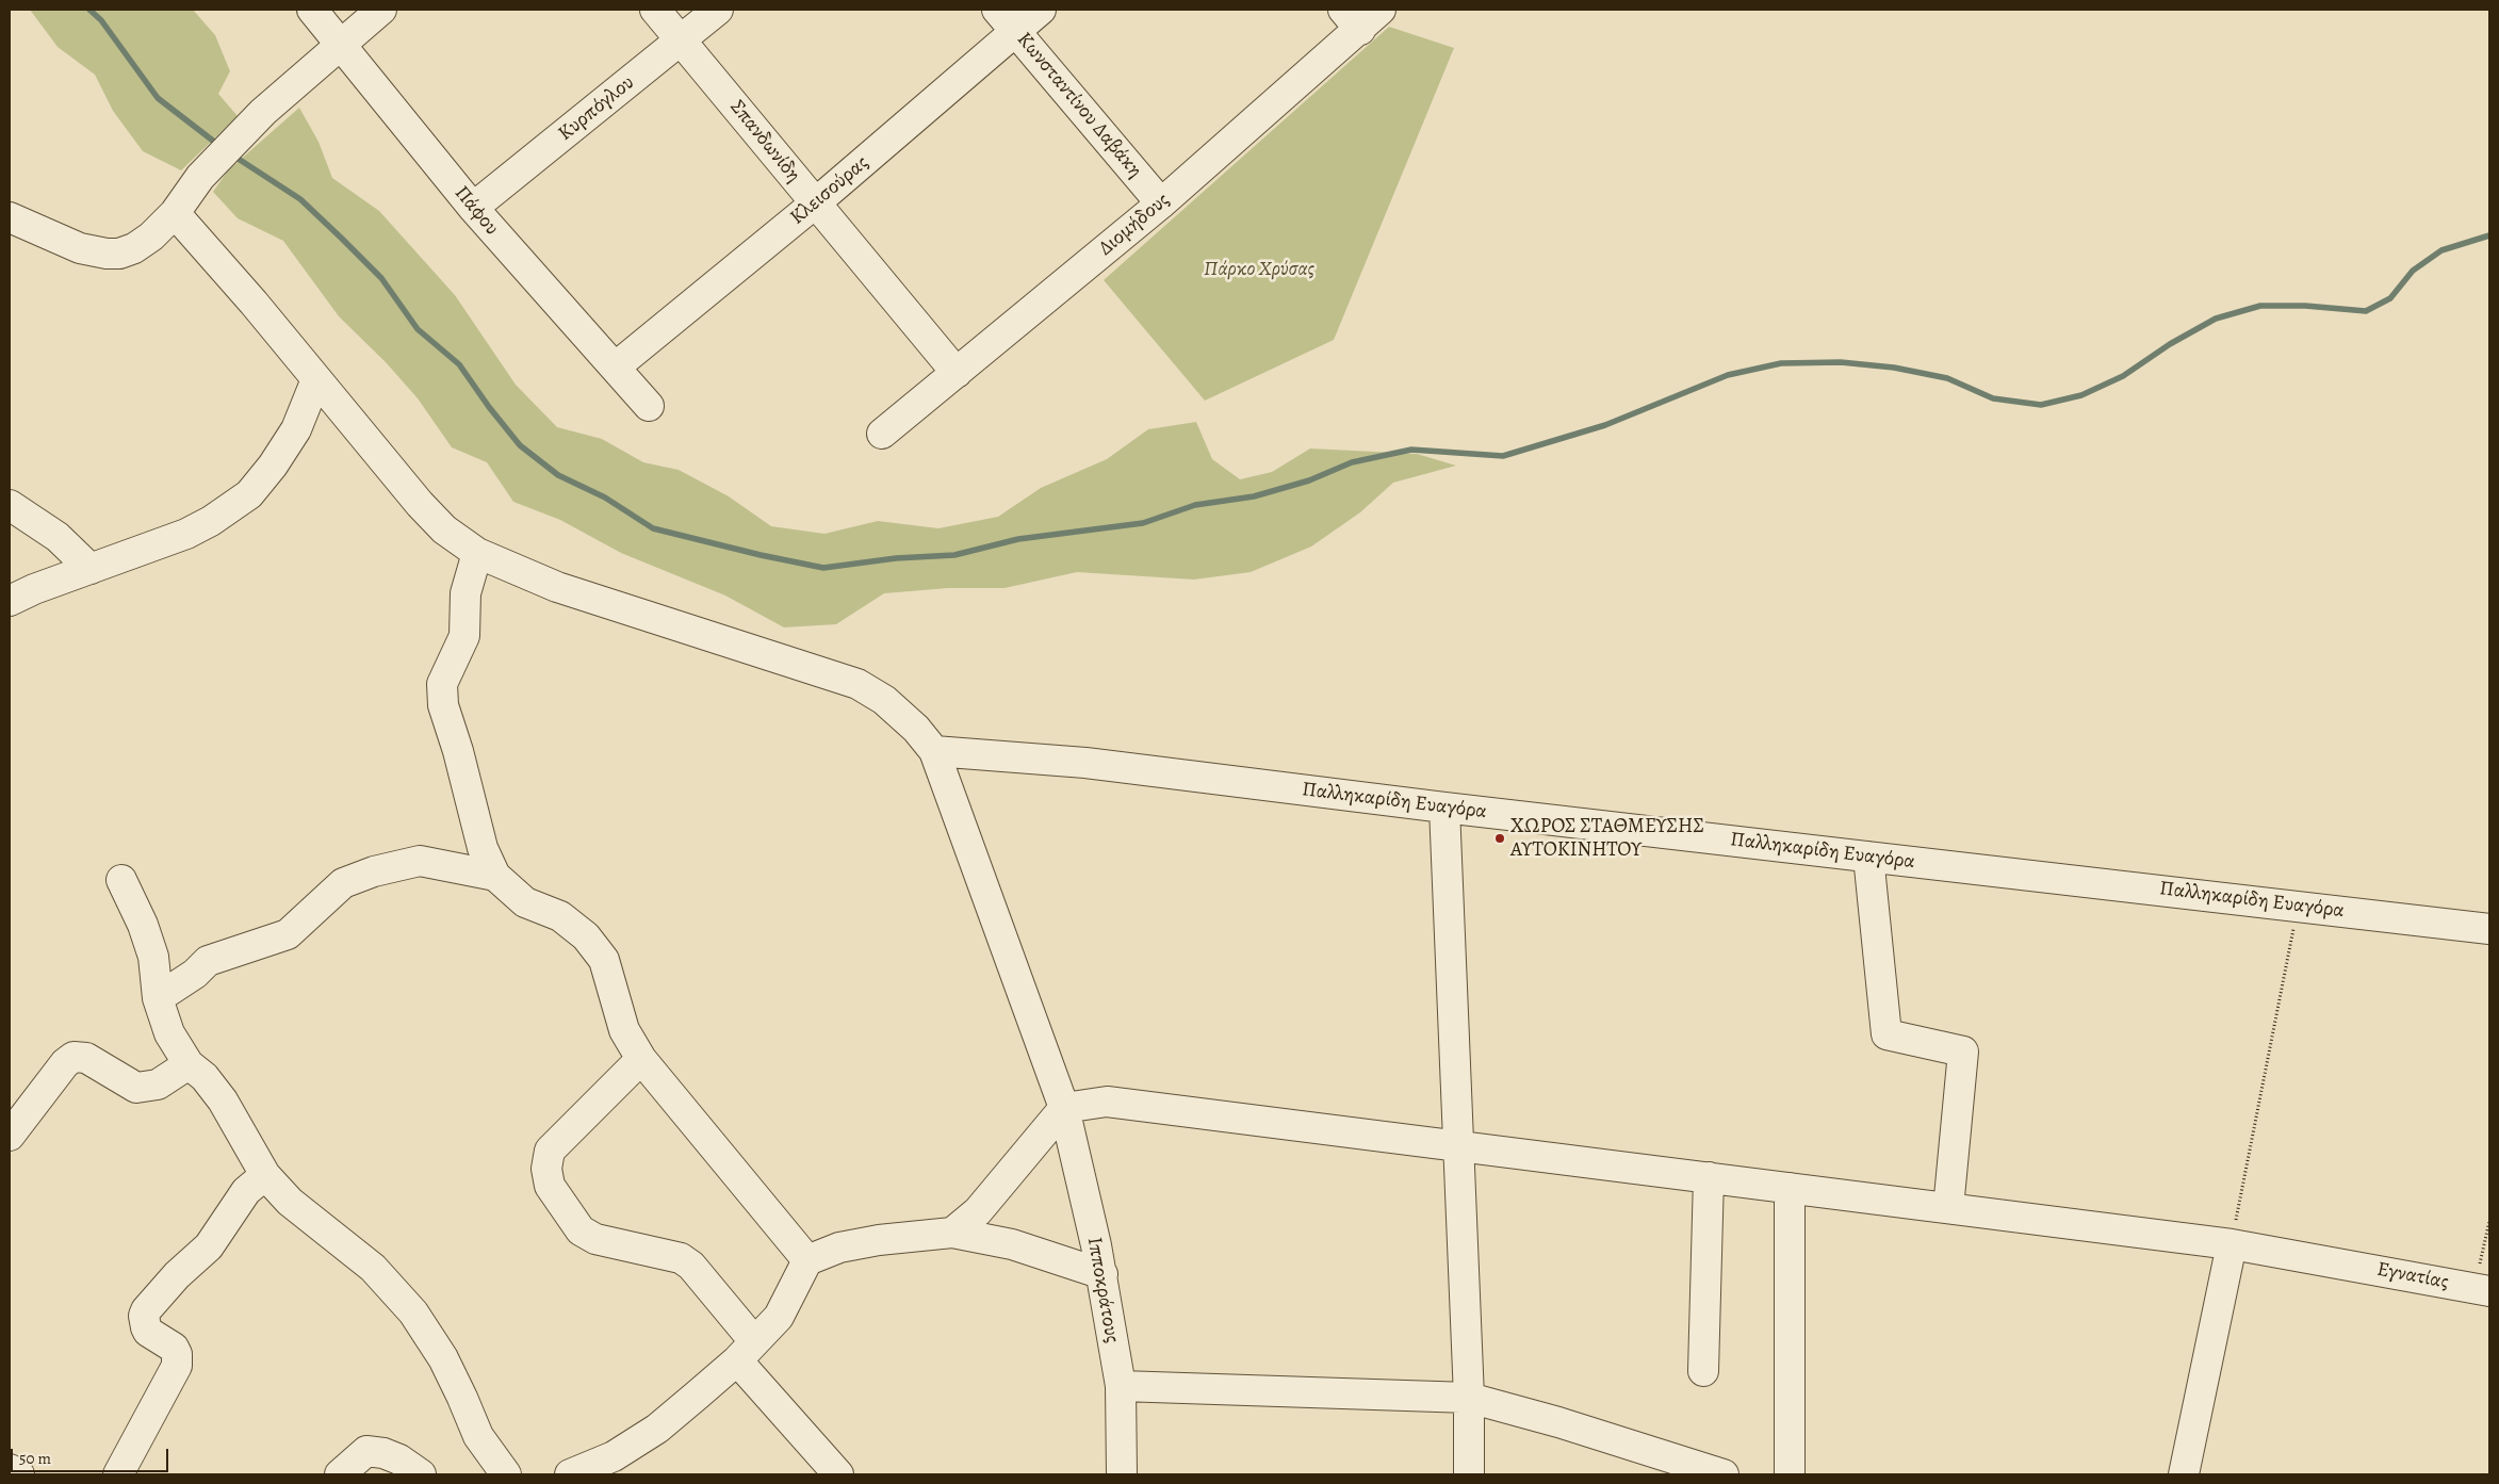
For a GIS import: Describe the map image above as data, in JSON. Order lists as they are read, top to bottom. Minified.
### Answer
{"streets":{"street":["Κωνσταντίνου Δαβάκη","Κυρπόγλου","Σπανδωνίδη","Κλεισούρας","Πάφου","Διομήδους","Παλληκαρίδη Ευαγόρα","Εγνατίας","Ιπποκράτους"]},"crossings":[["Κωνσταντίνου Δαβάκη","Κλεισούρας"],["Κωνσταντίνου Δαβάκη","Διομήδους"],["Κυρπόγλου","Σπανδωνίδη"],["Κυρπόγλου","Πάφου"],["Σπανδωνίδη","Κλεισούρας"],["Σπανδωνίδη","Διομήδους"],["Κλεισούρας","Πάφου"],["Παλληκαρίδη Ευαγόρα","Ιπποκράτους"],["Εγνατίας","Ιπποκράτους"]],"parks":["Πάρκο Χρύσας"],"places":["ΧΩΡΟΣ ΣΤΑΘΜΕΥΣΗΣ ΑΥΤΟΚΙΝΗΤΟΥ"],"scale_bar":"50 m"}
